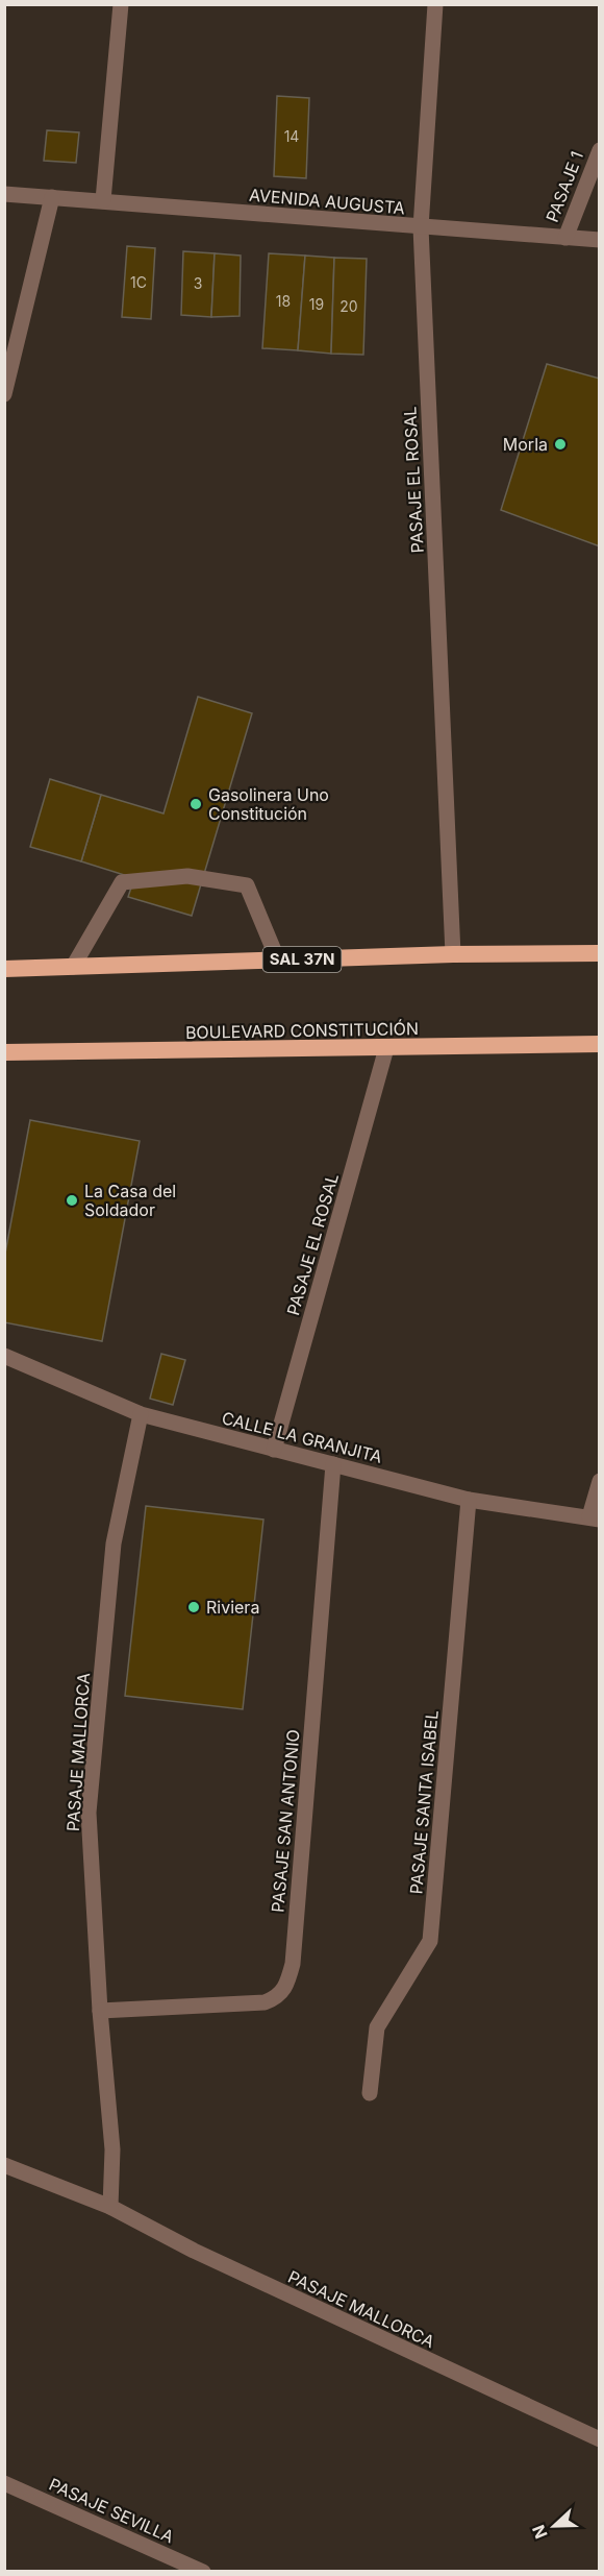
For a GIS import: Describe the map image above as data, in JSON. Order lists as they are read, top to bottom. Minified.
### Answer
{"streets":{"highway":["SAL 37N","BOULEVARD CONSTITUCIÓN"],"street":["PASAJE 1","AVENIDA AUGUSTA","PASAJE EL ROSAL","CALLE LA GRANJITA","PASAJE MALLORCA","PASAJE SANTA ISABEL","PASAJE SAN ANTONIO","PASAJE SEVILLA"]},"crossings":[["PASAJE 1","AVENIDA AUGUSTA"],["AVENIDA AUGUSTA","PASAJE EL ROSAL"],["PASAJE EL ROSAL","SAL 37N"],["PASAJE EL ROSAL","BOULEVARD CONSTITUCIÓN"],["PASAJE EL ROSAL","CALLE LA GRANJITA"],["CALLE LA GRANJITA","PASAJE MALLORCA"],["CALLE LA GRANJITA","PASAJE SANTA ISABEL"],["CALLE LA GRANJITA","PASAJE SAN ANTONIO"],["PASAJE MALLORCA","PASAJE SAN ANTONIO"]],"places":["Morla","Gasolinera Uno Constitución","La Casa del Soldador","Riviera"],"house_numbers":["14","1C","3","18","19","20"],"north":"left"}
